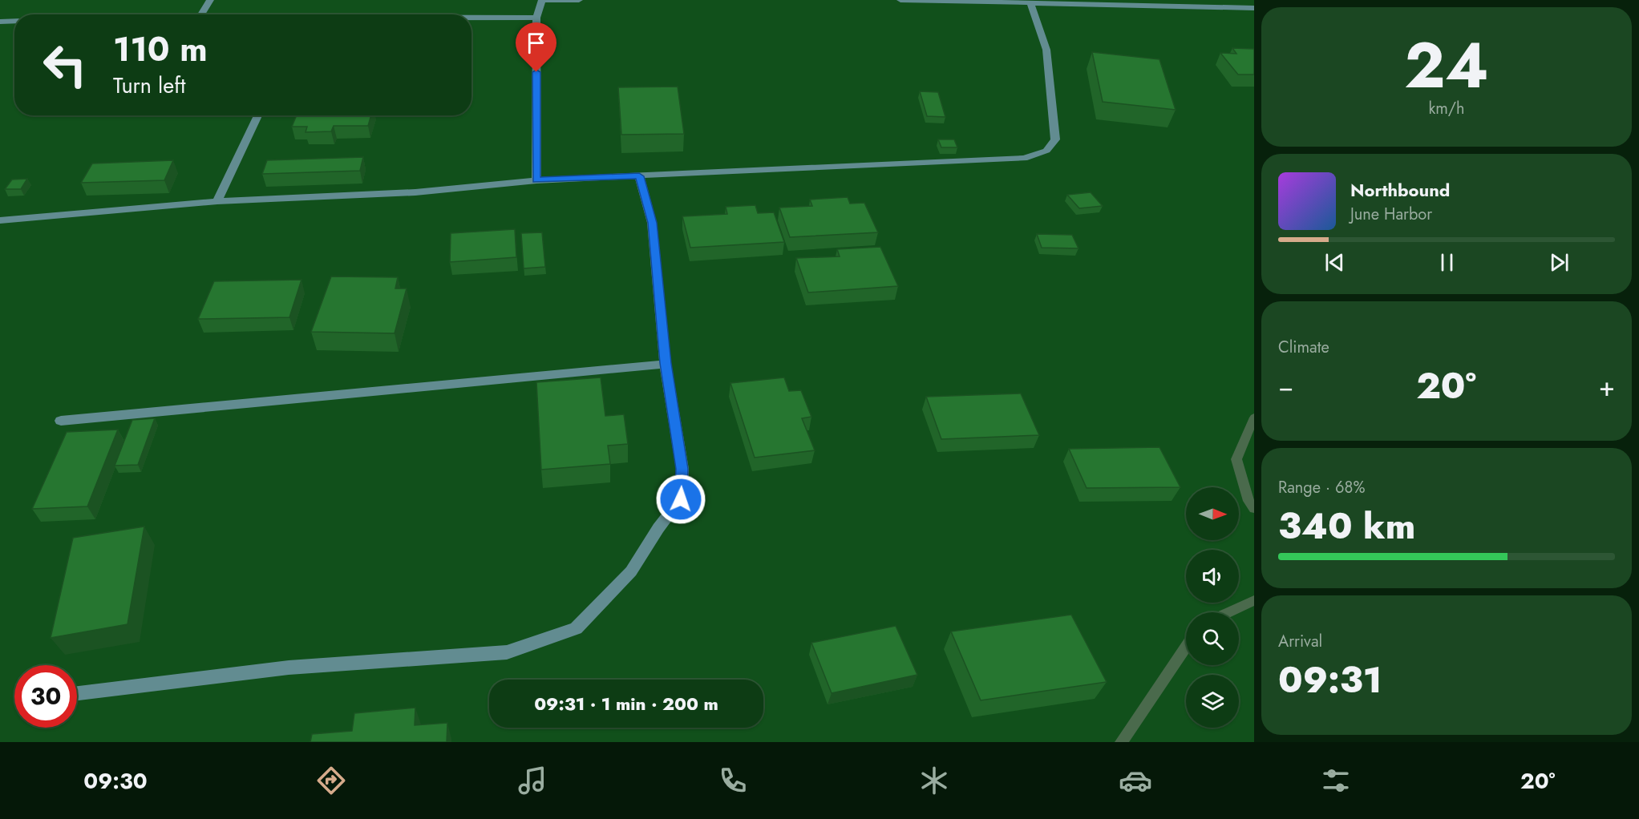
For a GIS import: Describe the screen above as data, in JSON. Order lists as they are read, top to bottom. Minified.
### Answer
{"north":"right","page":{"tile":[["24","km/h"],"Climate",["Range · 68%","340 km"],["Arrival","09:31"]],"turn":["110 m","Turn left"],"song":["Northbound","June Harbor"],"heat":["−","20°","+"],"limit":"30","trip":"09:31 · 1 min · 200 m","tabs":["09:30","20°"]}}
